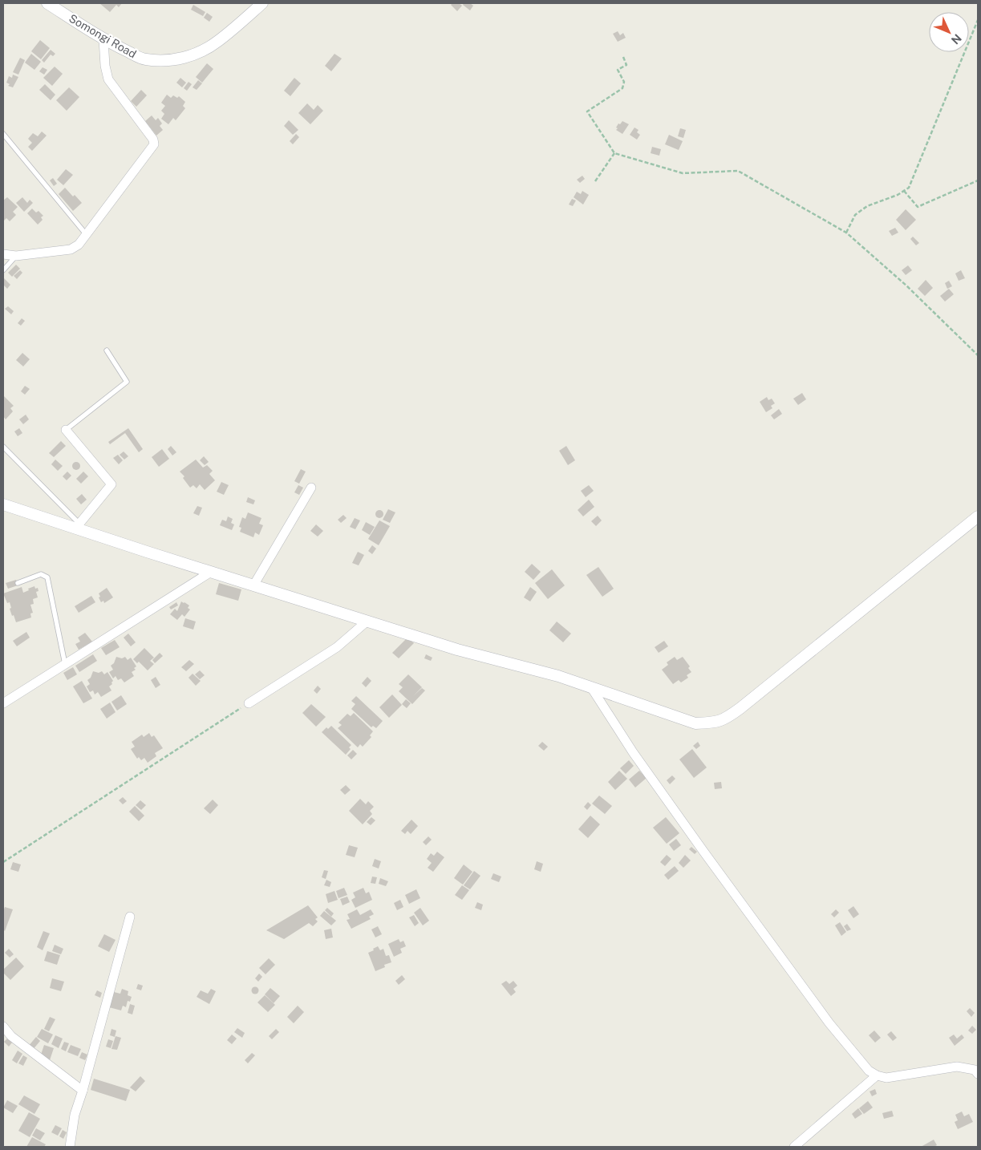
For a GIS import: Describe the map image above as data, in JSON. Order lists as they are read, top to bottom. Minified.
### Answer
{"streets":{"street":["Somongi Road"]},"north":"bottom right"}
